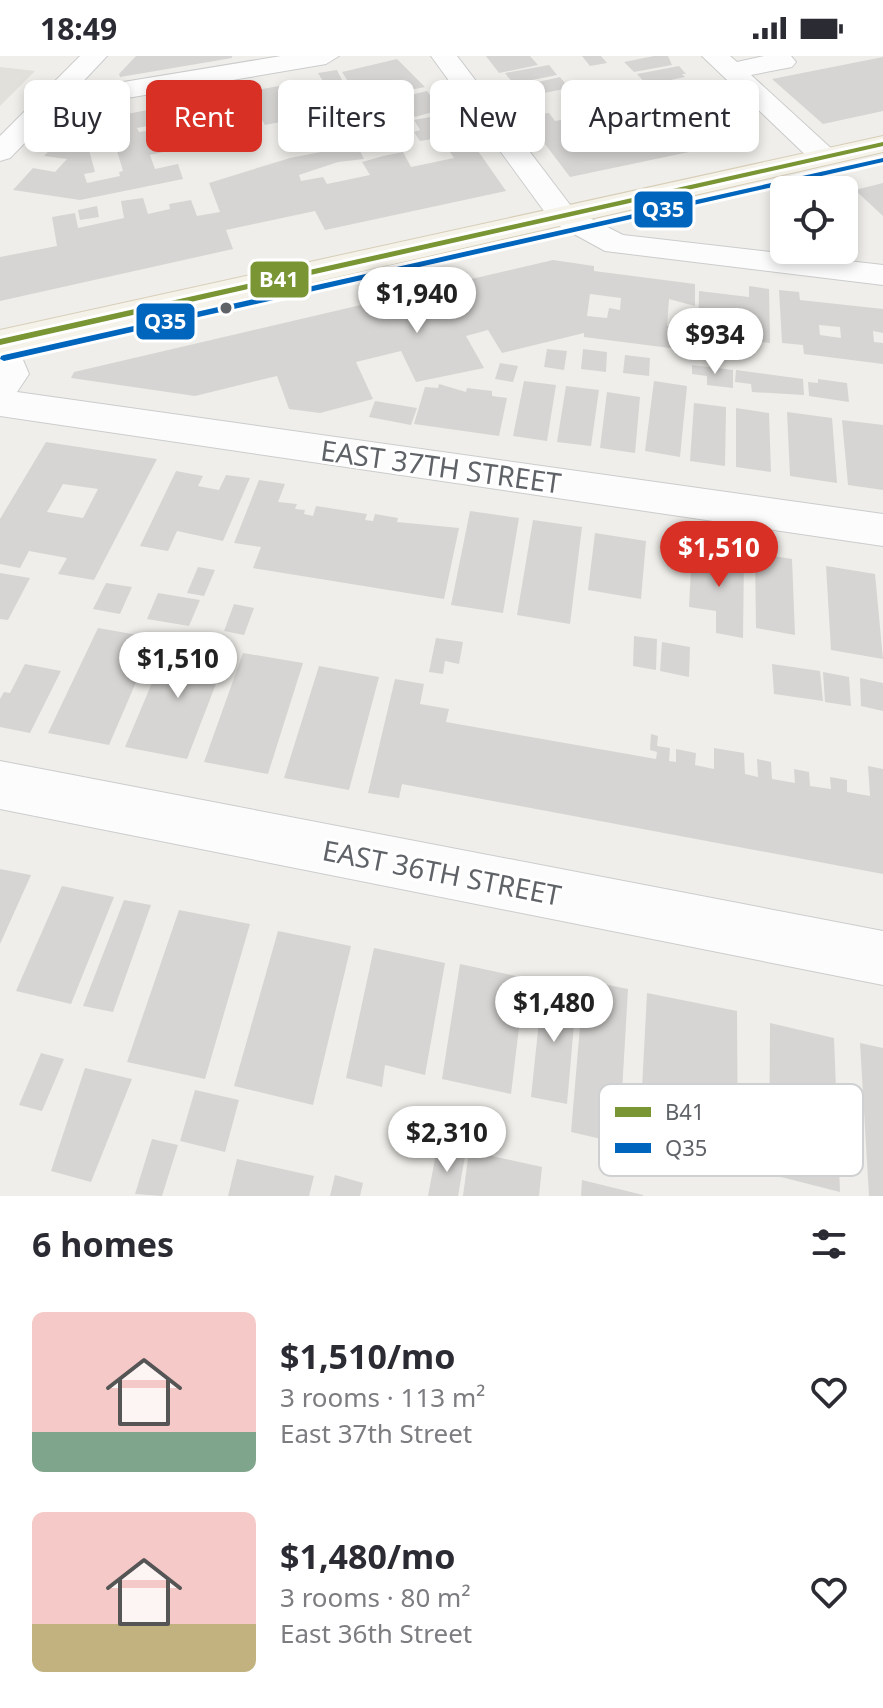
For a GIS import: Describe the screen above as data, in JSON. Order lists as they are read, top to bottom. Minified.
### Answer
{"streets":{"street":["EAST 37TH STREET","EAST 36TH STREET"]},"lines":["transit line B41","transit line Q35"],"legend":["B41","Q35"],"page":{"status":"18:49","chip":["Buy","Rent","Filters","New","Apartment"],"price":["$1,940","$934","$1,510","$1,510","$1,480","$2,310"],"heading":"6 homes","list":[{"name":"$1,510/mo","note":"3 rooms · 113 m² · East 37th Street"},{"name":"$1,480/mo","note":"3 rooms · 80 m² · East 36th Street"}]}}
